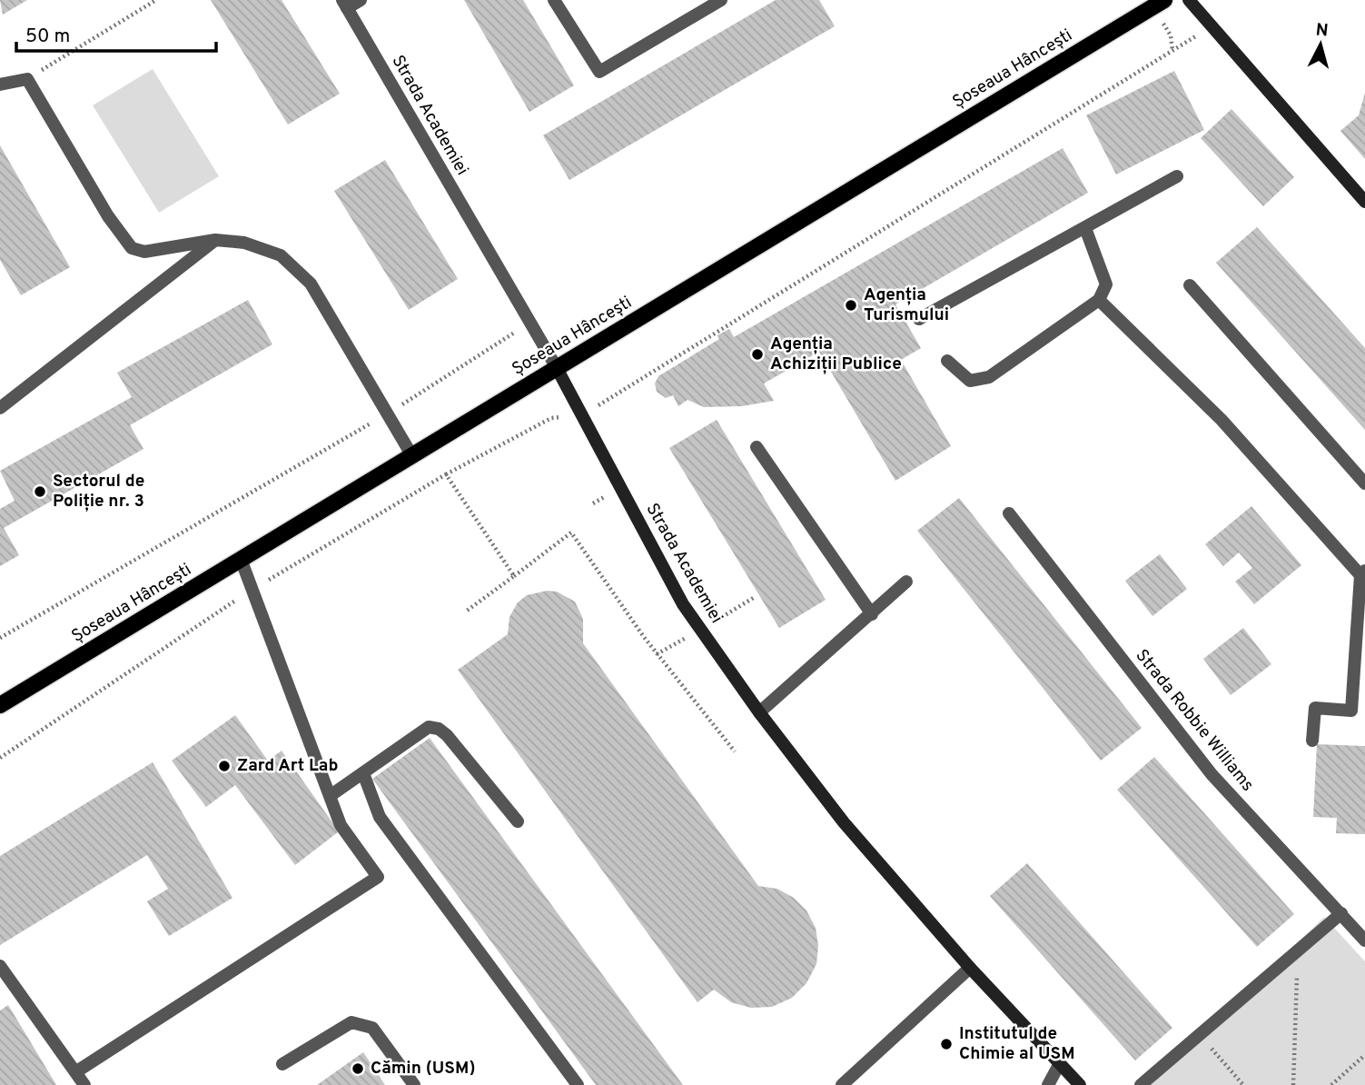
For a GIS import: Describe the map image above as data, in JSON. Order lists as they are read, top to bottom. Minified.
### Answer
{"streets":{"main road":["Șoseaua Hâncești"],"street":["Strada Academiei","Strada Robbie Williams"]},"crossings":[["Șoseaua Hâncești","Strada Academiei"]],"places":["Agenția Turismului","Agenția Achiziții Publice","Sectorul de Poliție nr. 3","Zard Art Lab","Institutul de Chimie al USM","Cămin (USM)"],"scale_bar":"50 m","north":"top"}
